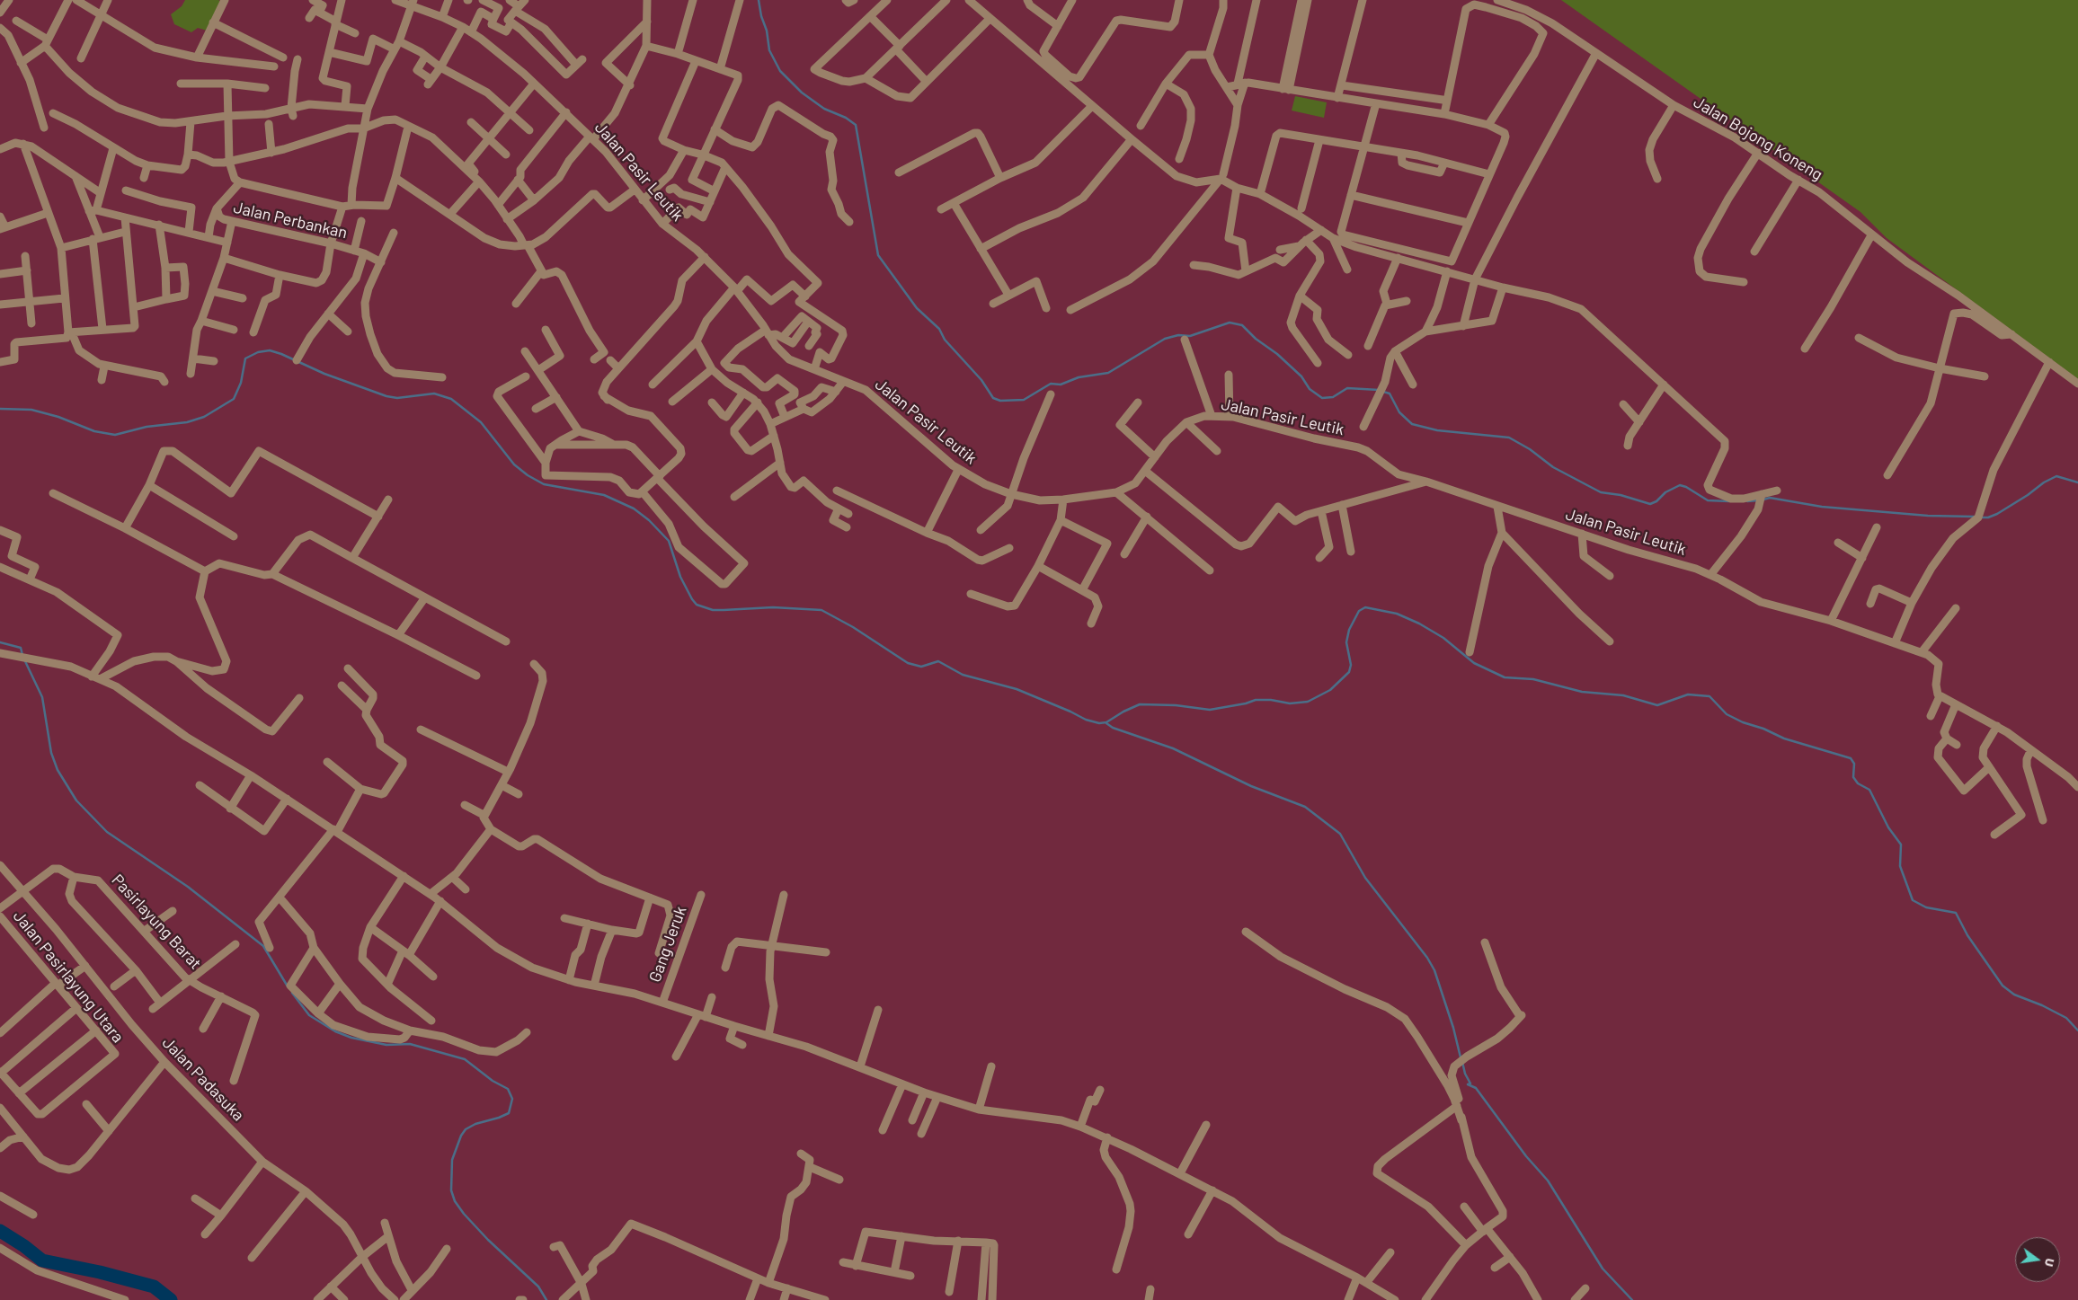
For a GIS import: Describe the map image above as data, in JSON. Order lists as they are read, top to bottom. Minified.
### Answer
{"streets":{"street":["Jalan Bojong Koneng","Jalan Pasir Leutik","Jalan Perbankan","Pasirlayung Barat","Gang Jeruk","Jalan Pasirlayung Utara","Jalan Padasuka"]},"crossings":[["Pasirlayung Barat","Jalan Padasuka"]],"north":"right"}
